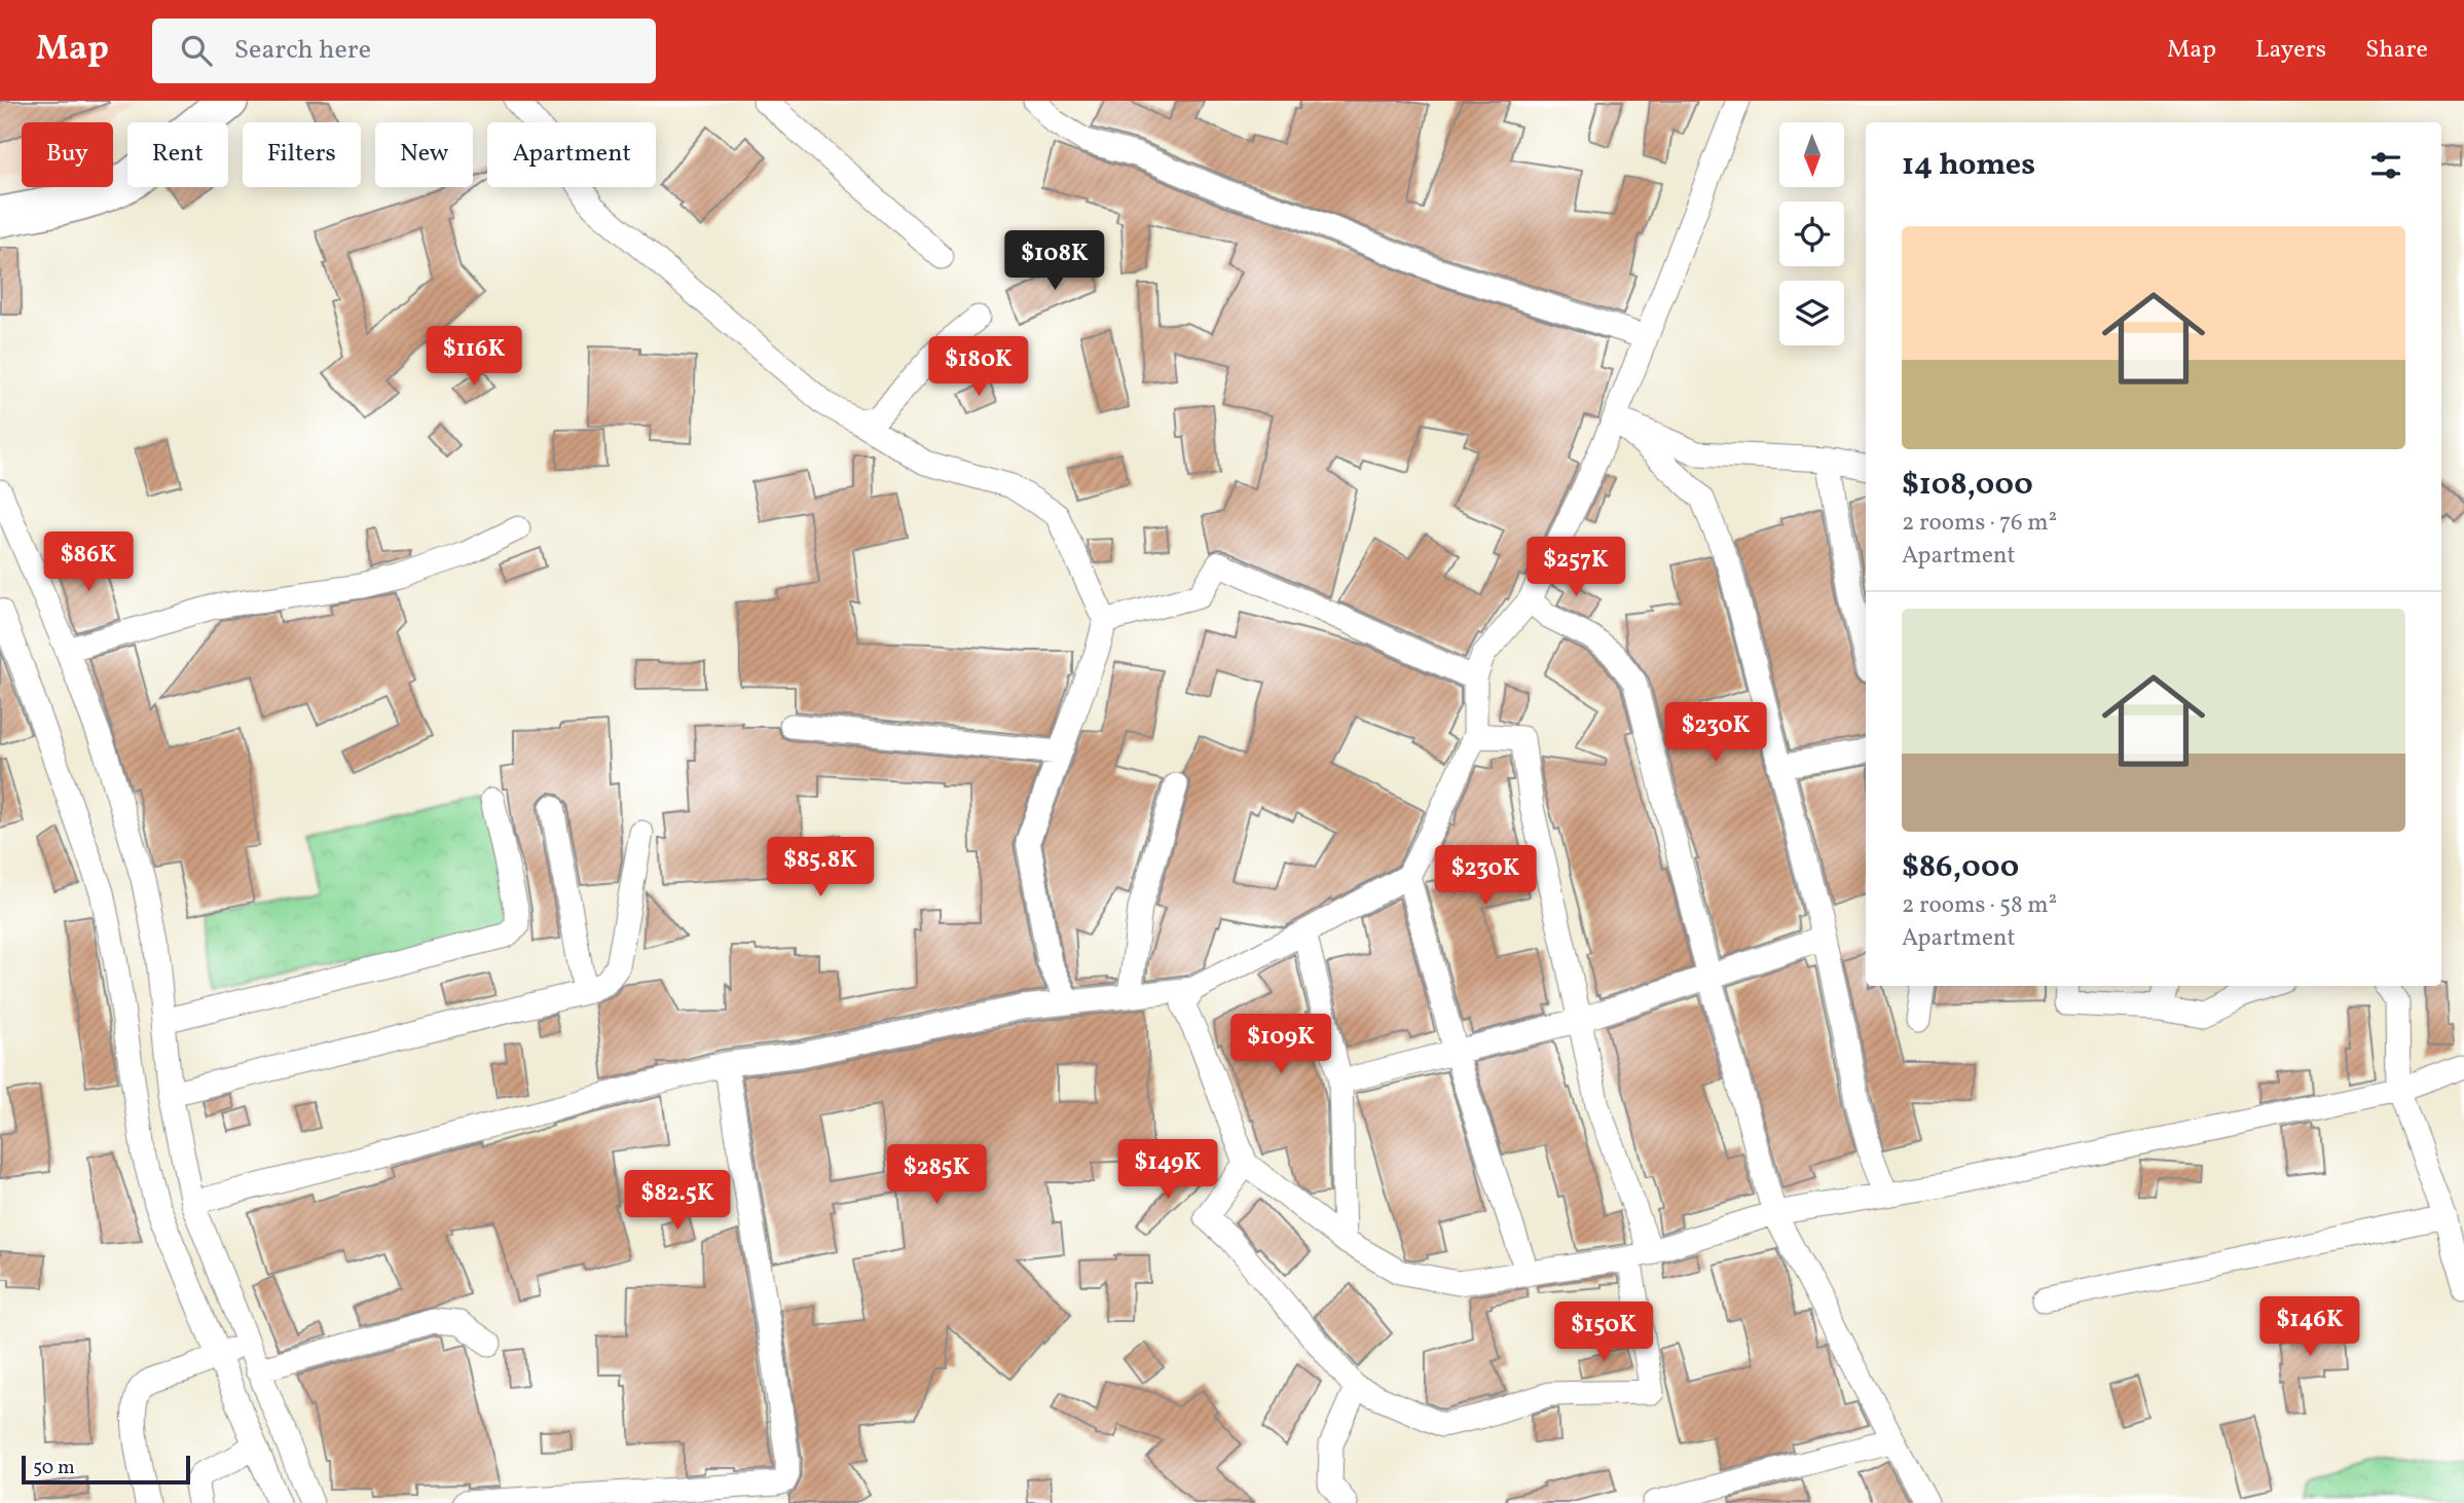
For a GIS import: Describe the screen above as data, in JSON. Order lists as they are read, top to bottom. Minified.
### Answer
{"scale_bar":"50 m","north":"bottom","page":{"header":"Map","search":"Search here","nav":["Map","Layers","Share"],"chip":["Buy","Rent","Filters","New","Apartment"],"heading":"14 homes","list":[{"name":"$108,000","note":"2 rooms · 76 m² · Apartment"},{"name":"$86,000","note":"2 rooms · 58 m² · Apartment"}],"price":["$108K","$116K","$180K","$86K","$257K","$230K","$85.8K","$230K","$109K","$149K","$285K","$82.5K","$146K","$150K"],"scale":"50 m"}}
